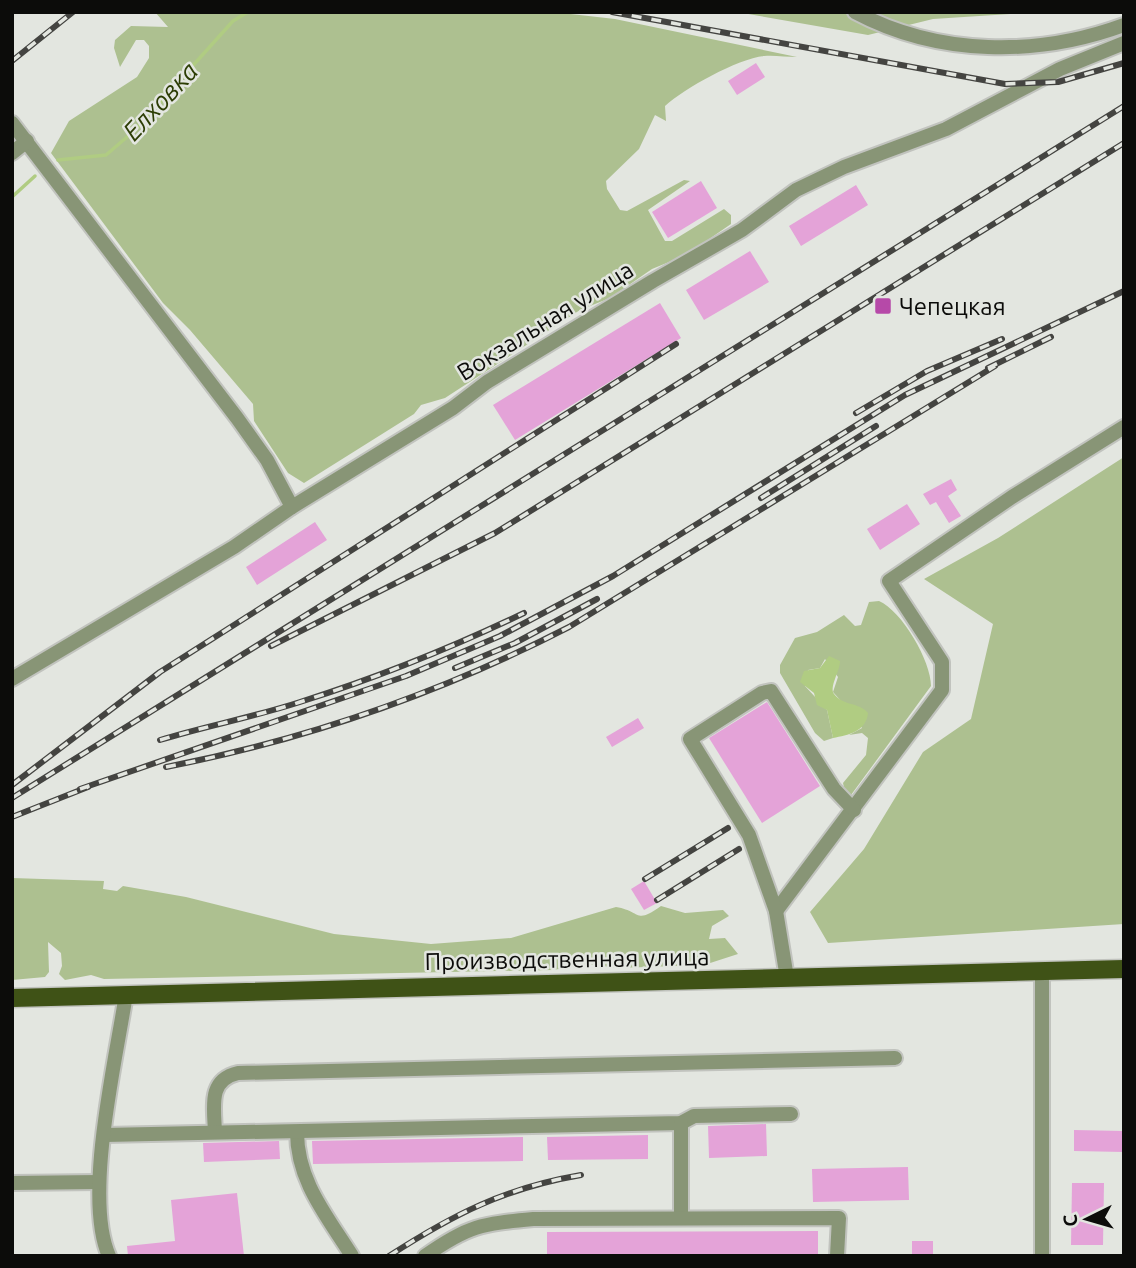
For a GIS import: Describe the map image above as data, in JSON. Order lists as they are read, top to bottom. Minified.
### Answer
{"streets":{"main road":["Производственная улица"],"street":["Вокзальная улица"]},"water":["Елховка"],"places":{"transit":["Чепецкая"]},"north":"left"}
